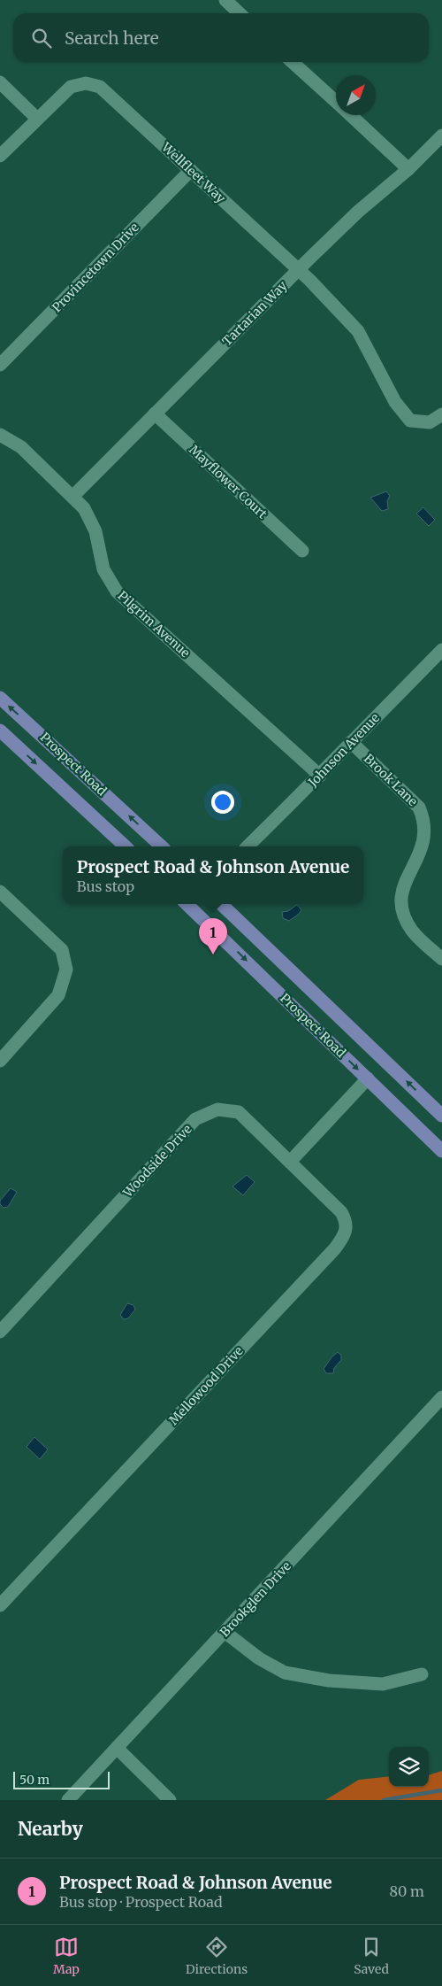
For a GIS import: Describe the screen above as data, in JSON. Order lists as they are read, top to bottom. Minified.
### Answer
{"streets":{"main road":["Prospect Road"],"street":["Wellfleet Way","Provincetown Drive","Tartarian Way","Mayflower Court","Pilgrim Avenue","Johnson Avenue","Brook Lane","Woodside Drive","Mellowood Drive","Brookglen Drive"]},"crossings":[["Wellfleet Way","Provincetown Drive"],["Wellfleet Way","Tartarian Way"],["Tartarian Way","Mayflower Court"],["Tartarian Way","Pilgrim Avenue"],["Pilgrim Avenue","Johnson Avenue"],["Johnson Avenue","Brook Lane"],["Woodside Drive","Mellowood Drive"]],"scale_bar":"50 m","north":"top right","page":{"search":"Search here","popup":["Prospect Road & Johnson Avenue","Bus stop"],"pins":"1","scale":"50 m","heading":"Nearby","list":[{"mark":"1","name":"Prospect Road & Johnson Avenue","note":"Bus stop · Prospect Road","value":"80 m"}],"nav":["Map","Directions","Saved"]}}
